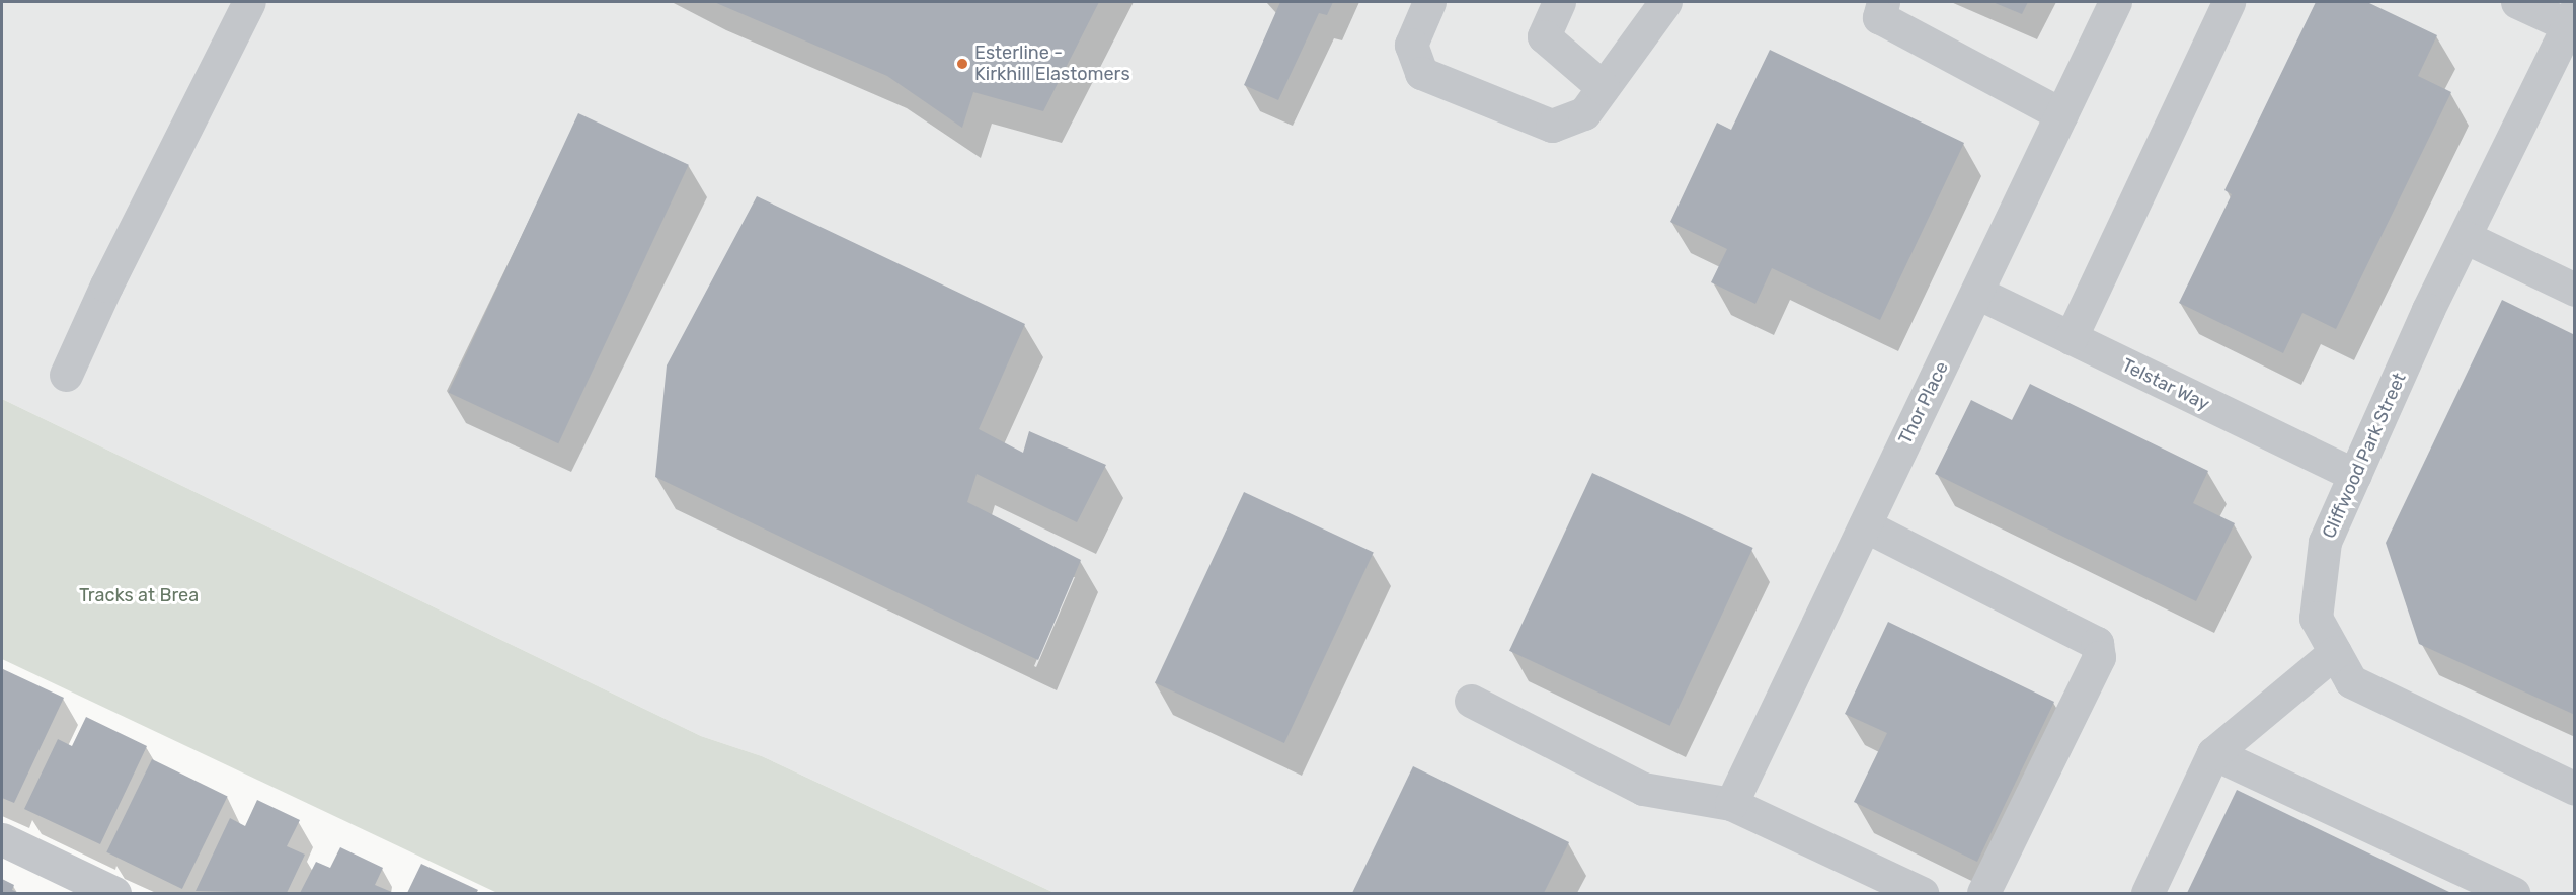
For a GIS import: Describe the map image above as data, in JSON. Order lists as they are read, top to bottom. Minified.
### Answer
{"streets":{"street":["Telstar Way","Thor Place","Cliffwood Park Street"]},"crossings":[["Telstar Way","Thor Place"],["Telstar Way","Cliffwood Park Street"]],"parks":["Tracks at Brea"],"places":["Esterline - Kirkhill Elastomers"]}
